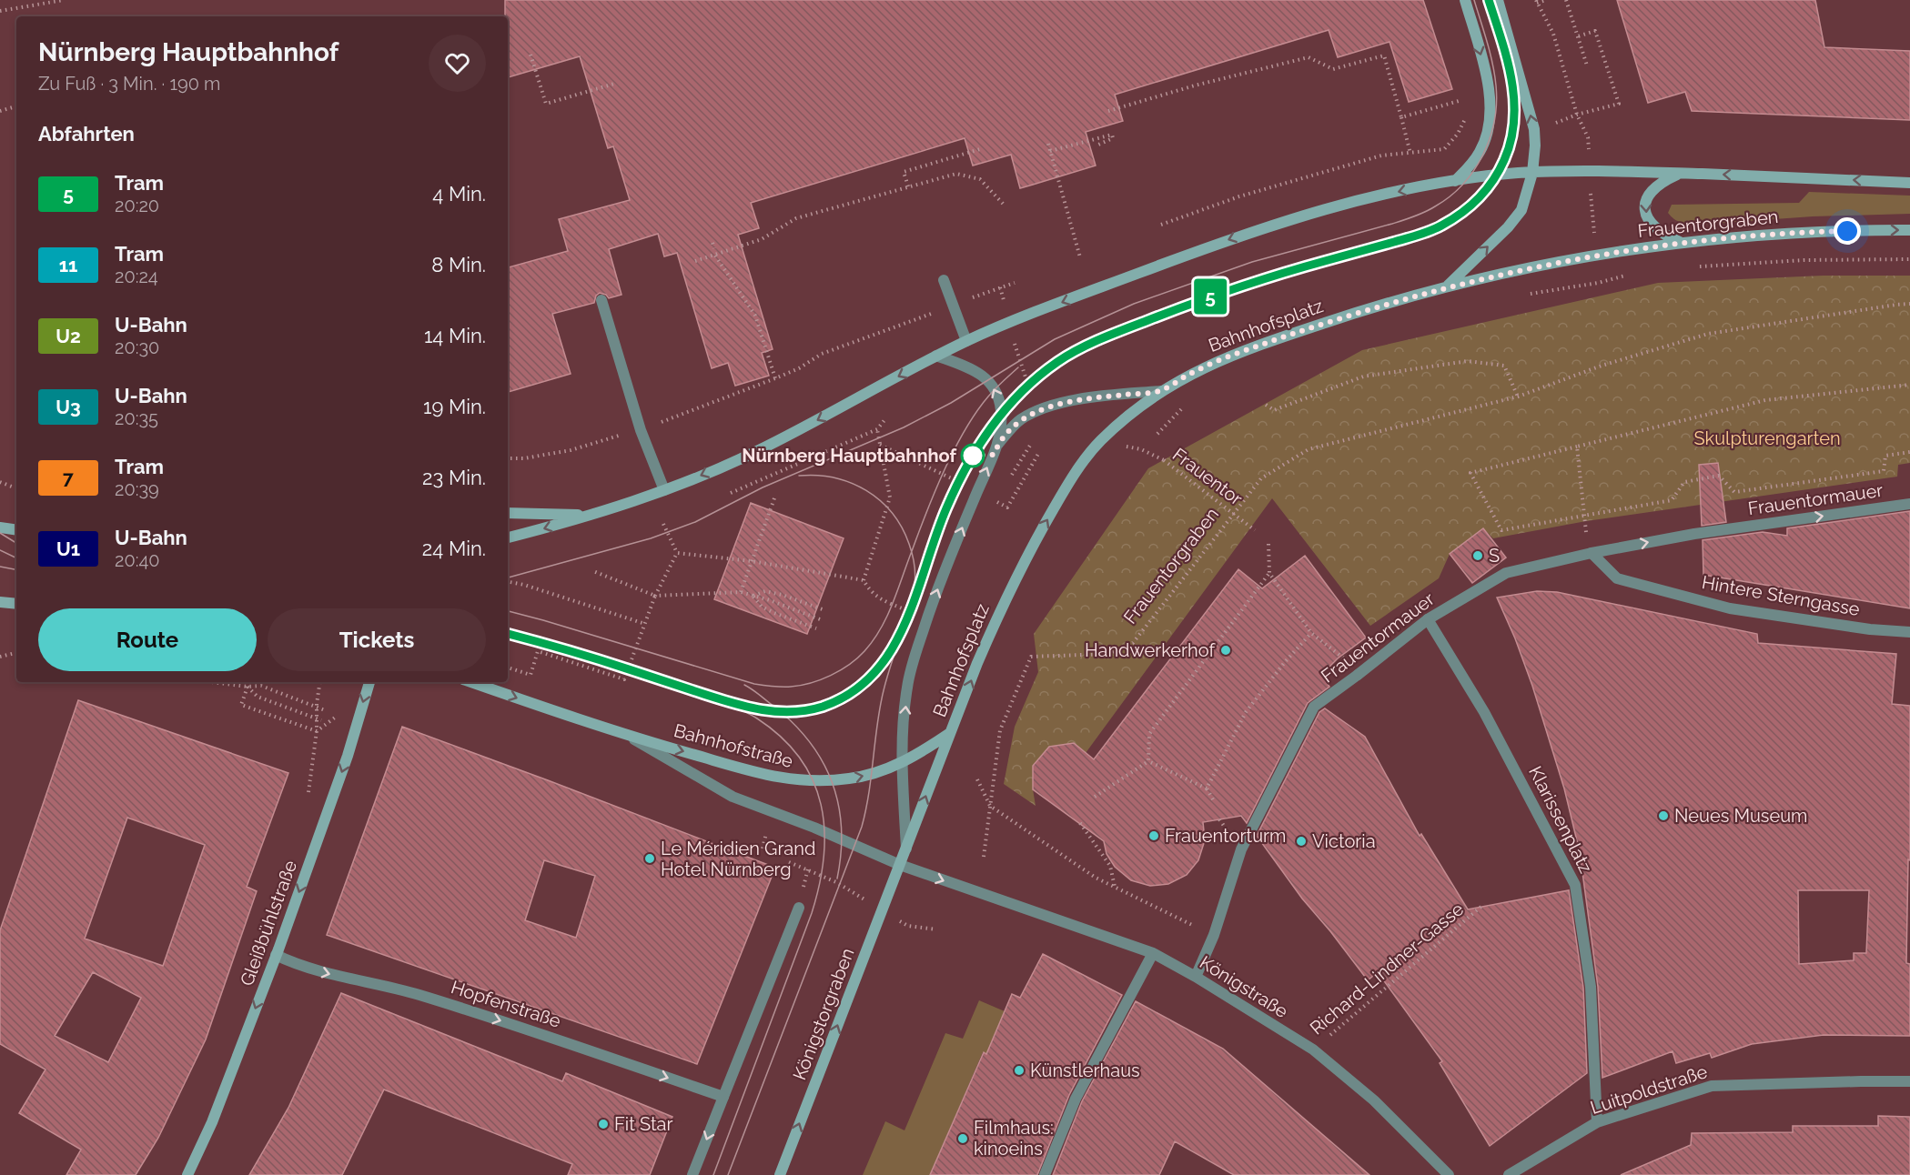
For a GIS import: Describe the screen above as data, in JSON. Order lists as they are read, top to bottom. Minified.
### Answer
{"streets":{"main road":["Frauentorgraben","Bahnhofsplatz","Bahnhofstraße","Gleißbühlstraße","Königstorgraben"],"street":["Frauentormauer","Hintere Sterngasse","Klarissenplatz","Königstraße","Hopfenstraße","Luitpoldstraße"],"path":["Frauentor","Richard-Lindner-Gasse"]},"crossings":[["Frauentorgraben","Bahnhofsplatz"],["Bahnhofsplatz","Bahnhofstraße"],["Bahnhofsplatz","Königstorgraben"],["Frauentormauer","Hintere Sterngasse"],["Frauentormauer","Klarissenplatz"],["Frauentormauer","Königstraße"],["Bahnhofstraße","Königstraße"],["Bahnhofstraße","Königstorgraben"],["Klarissenplatz","Luitpoldstraße"],["Gleißbühlstraße","Hopfenstraße"],["Richard-Lindner-Gasse","Königstraße"]],"one_way":["Bahnhofsplatz","Bahnhofstraße","Gleißbühlstraße","Hopfenstraße","Königstorgraben"],"parks":["Skulpturengarten"],"places":["Nürnberg Hauptbahnhof","S","Handwerkerhof","Neues Museum","Frauentorturm","Victoria","Le Méridien Grand Hotel Nürnberg","Künstlerhaus","Fit Star","Filmhaus: kinoeins"],"lines":["tram line 5"],"page":{"on_map":"5","heading":[["Nürnberg Hauptbahnhof","Zu Fuß · 3 Min. · 190 m"],"Abfahrten"],"list":[{"mark":"5","name":"Tram","note":"20:20","value":"4 Min."},{"mark":"11","name":"Tram","note":"20:24","value":"8 Min."},{"mark":"U2","name":"U-Bahn","note":"20:30","value":"14 Min."},{"mark":"U3","name":"U-Bahn","note":"20:35","value":"19 Min."},{"mark":"7","name":"Tram","note":"20:39","value":"23 Min."},{"mark":"U1","name":"U-Bahn","note":"20:40","value":"24 Min."}],"buttons":["Route","Tickets"]}}
